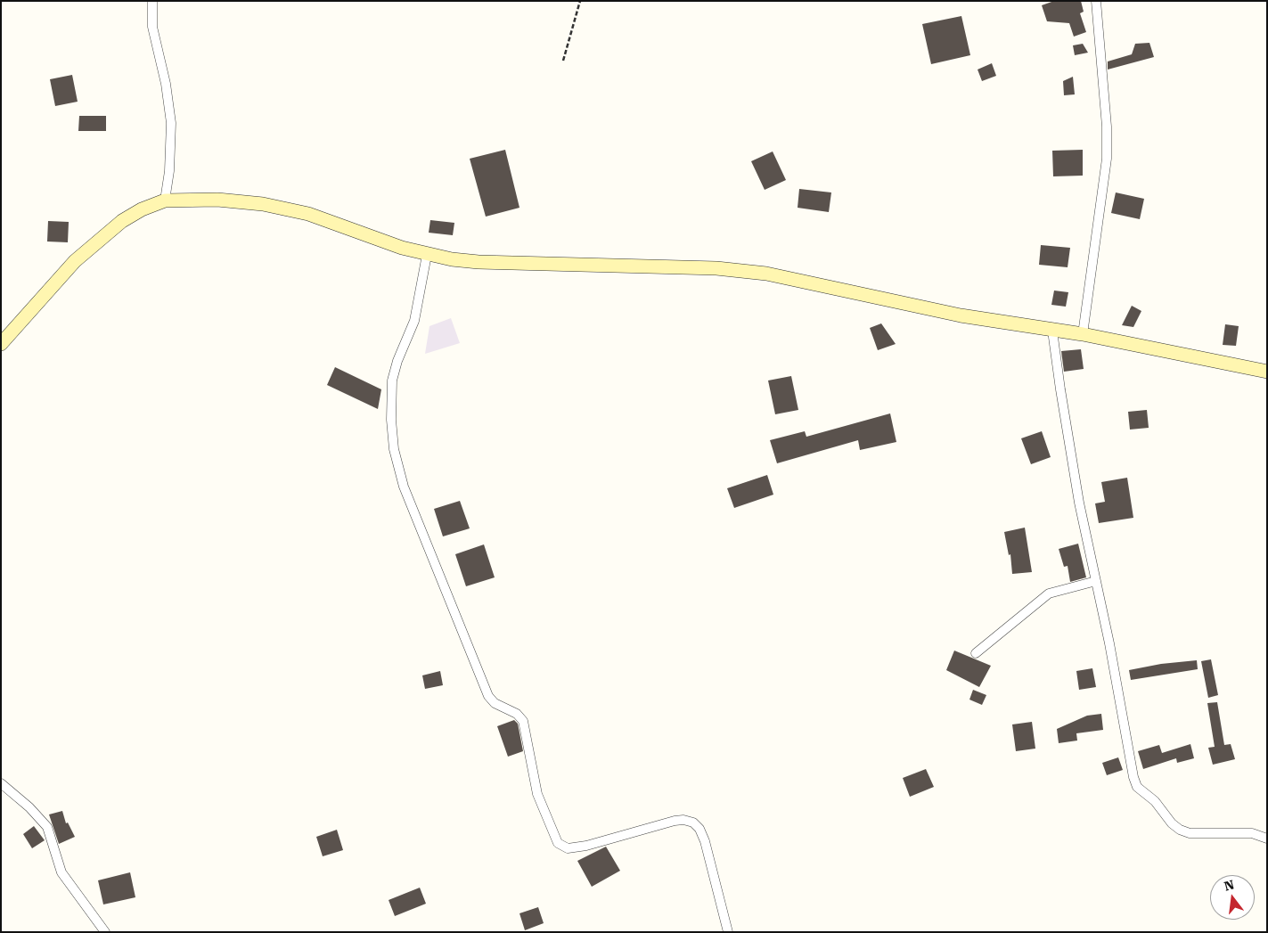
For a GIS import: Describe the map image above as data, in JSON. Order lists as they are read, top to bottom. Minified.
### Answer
{"north":"top"}
